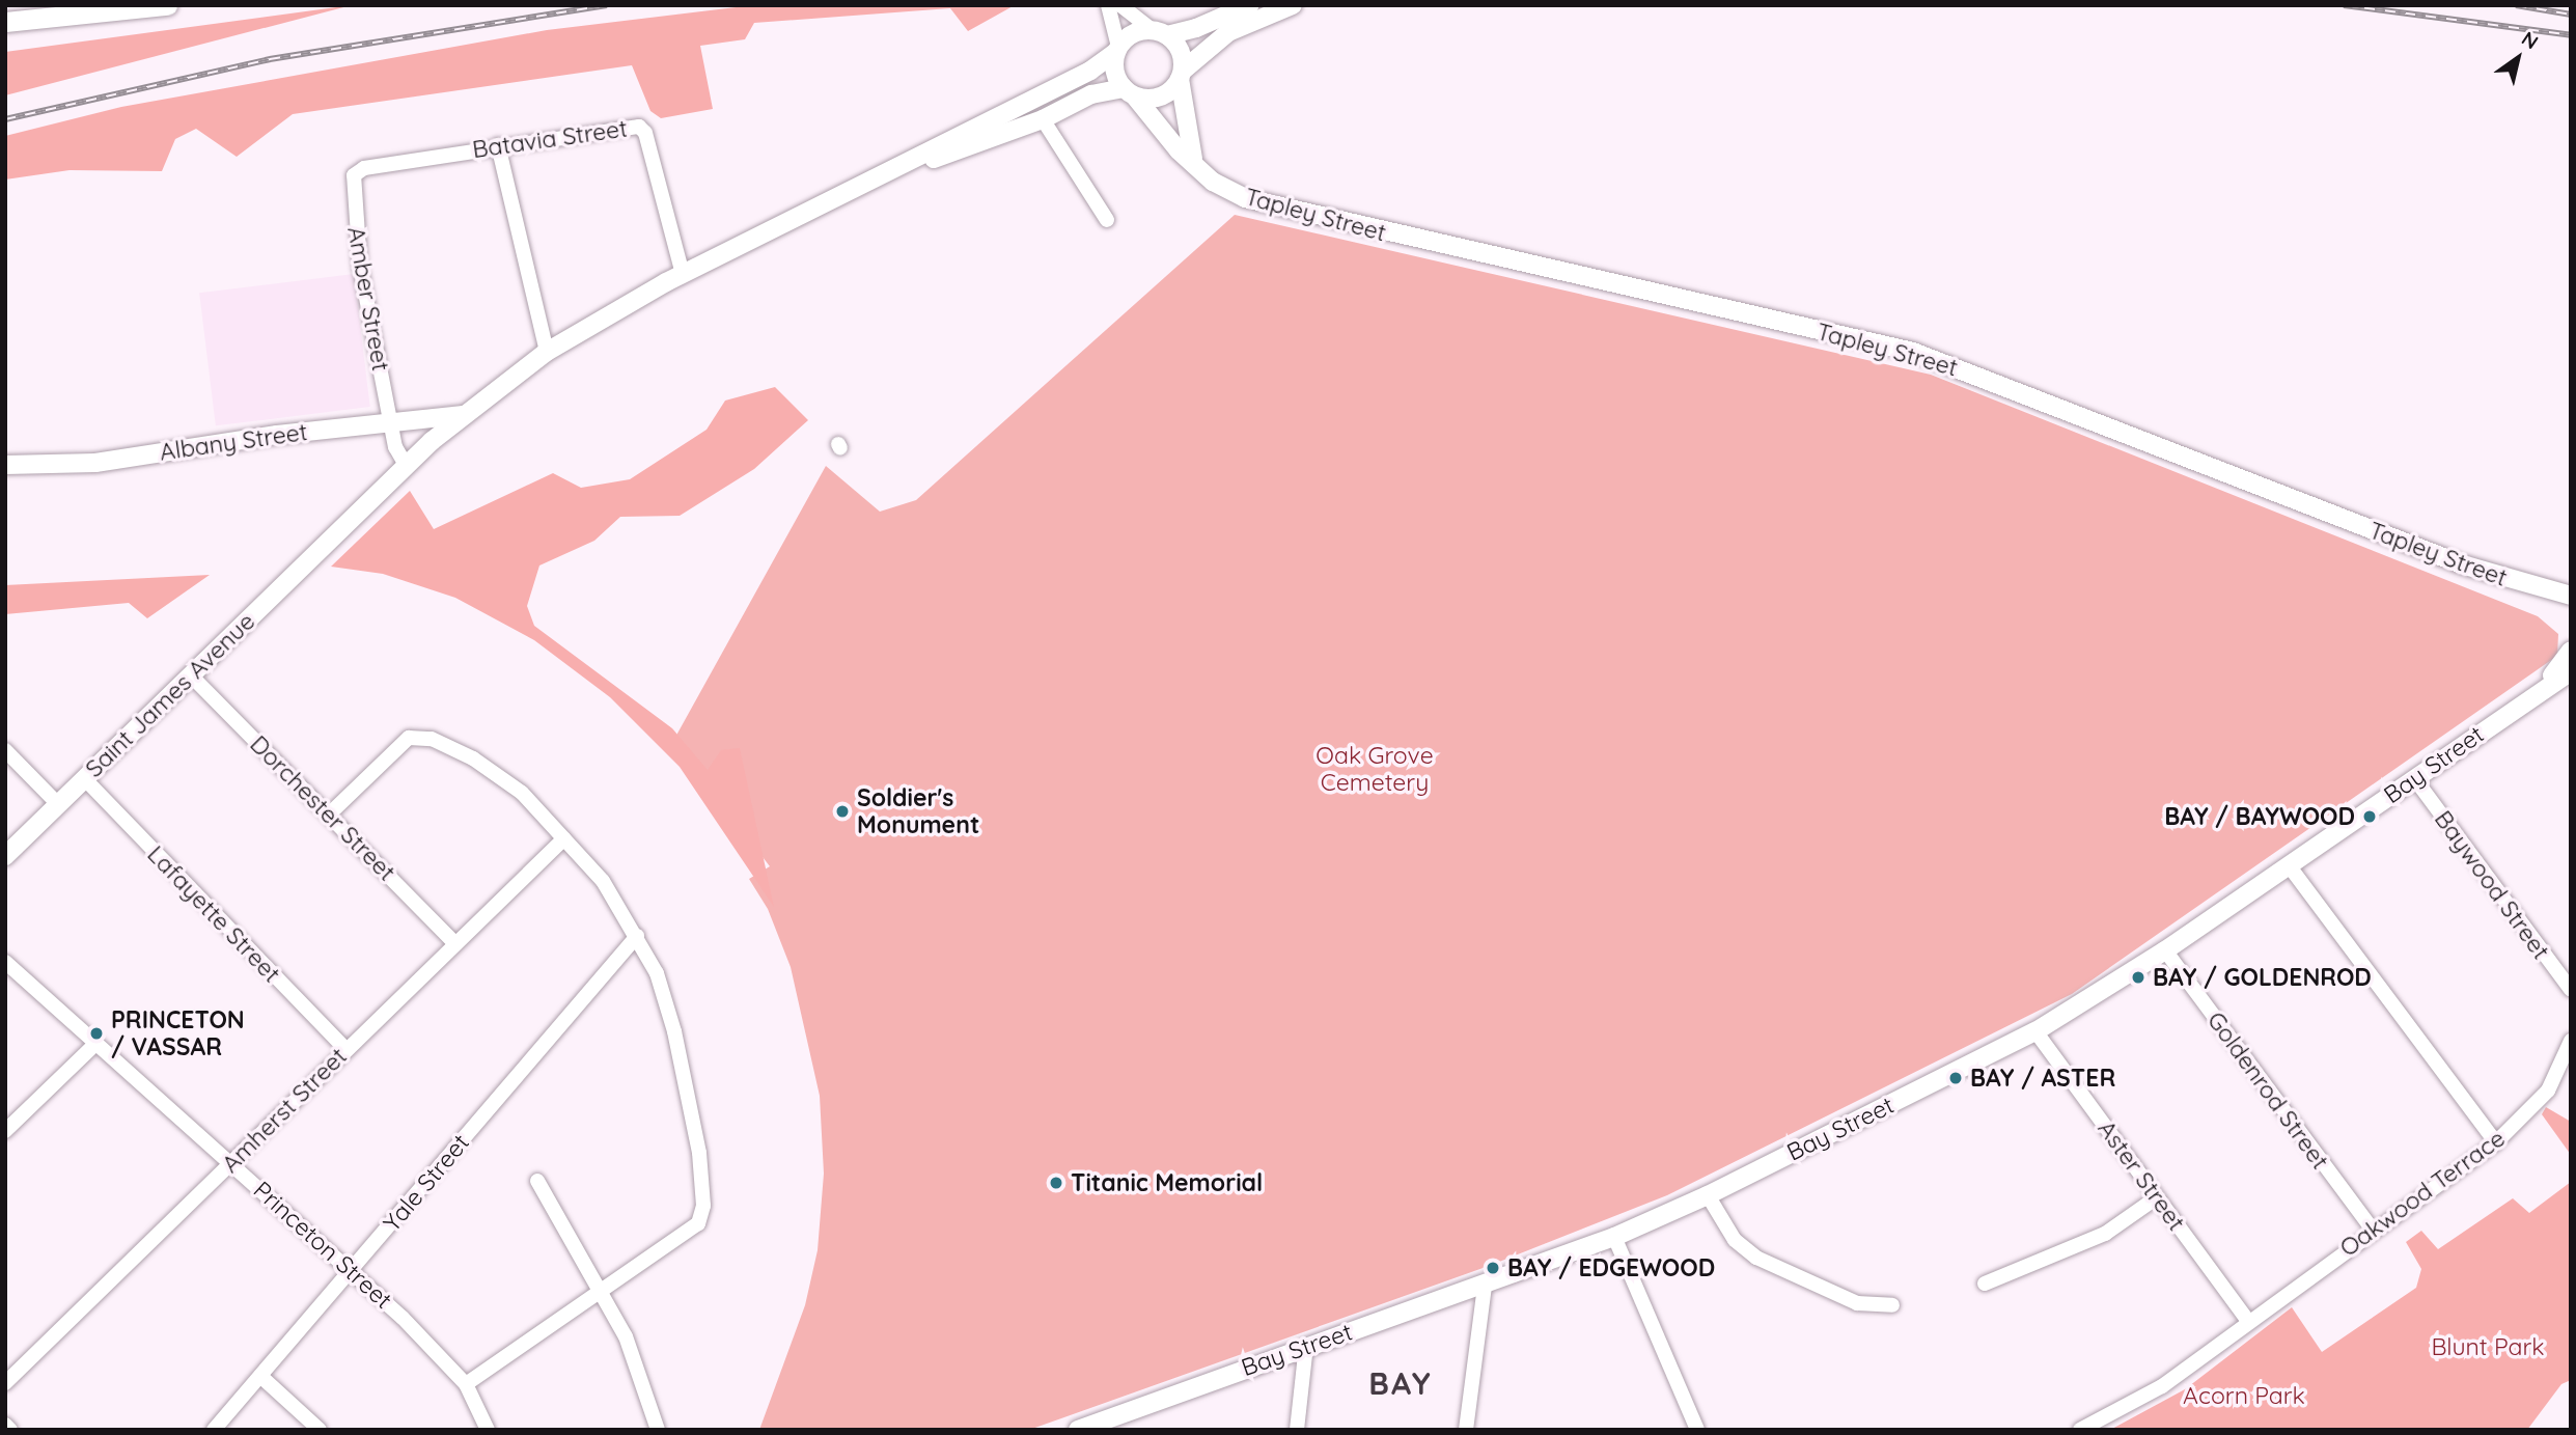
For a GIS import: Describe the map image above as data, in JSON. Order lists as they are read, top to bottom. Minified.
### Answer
{"streets":{"main road":["Tapley Street","Albany Street","Saint James Avenue","Bay Street"],"street":["Batavia Street","Amber Street","Dorchester Street","Baywood Street","Lafayette Street","Goldenrod Street","Amherst Street","Aster Street","Yale Street","Oakwood Terrace","Princeton Street"]},"crossings":[["Batavia Street","Amber Street"],["Batavia Street","Saint James Avenue"],["Amber Street","Albany Street"],["Amber Street","Saint James Avenue"],["Albany Street","Saint James Avenue"],["Saint James Avenue","Dorchester Street"],["Saint James Avenue","Lafayette Street"],["Bay Street","Baywood Street"],["Bay Street","Goldenrod Street"],["Bay Street","Aster Street"],["Dorchester Street","Amherst Street"],["Lafayette Street","Amherst Street"],["Goldenrod Street","Oakwood Terrace"],["Amherst Street","Princeton Street"],["Aster Street","Oakwood Terrace"],["Yale Street","Princeton Street"]],"districts":["BAY"],"parks":["Oak Grove Cemetery","Blunt Park","Acorn Park"],"places":["Soldier's Monument","BAY / BAYWOOD","BAY / GOLDENROD","PRINCETON / VASSAR","BAY / ASTER","Titanic Memorial","BAY / EDGEWOOD"],"north":"top right"}
